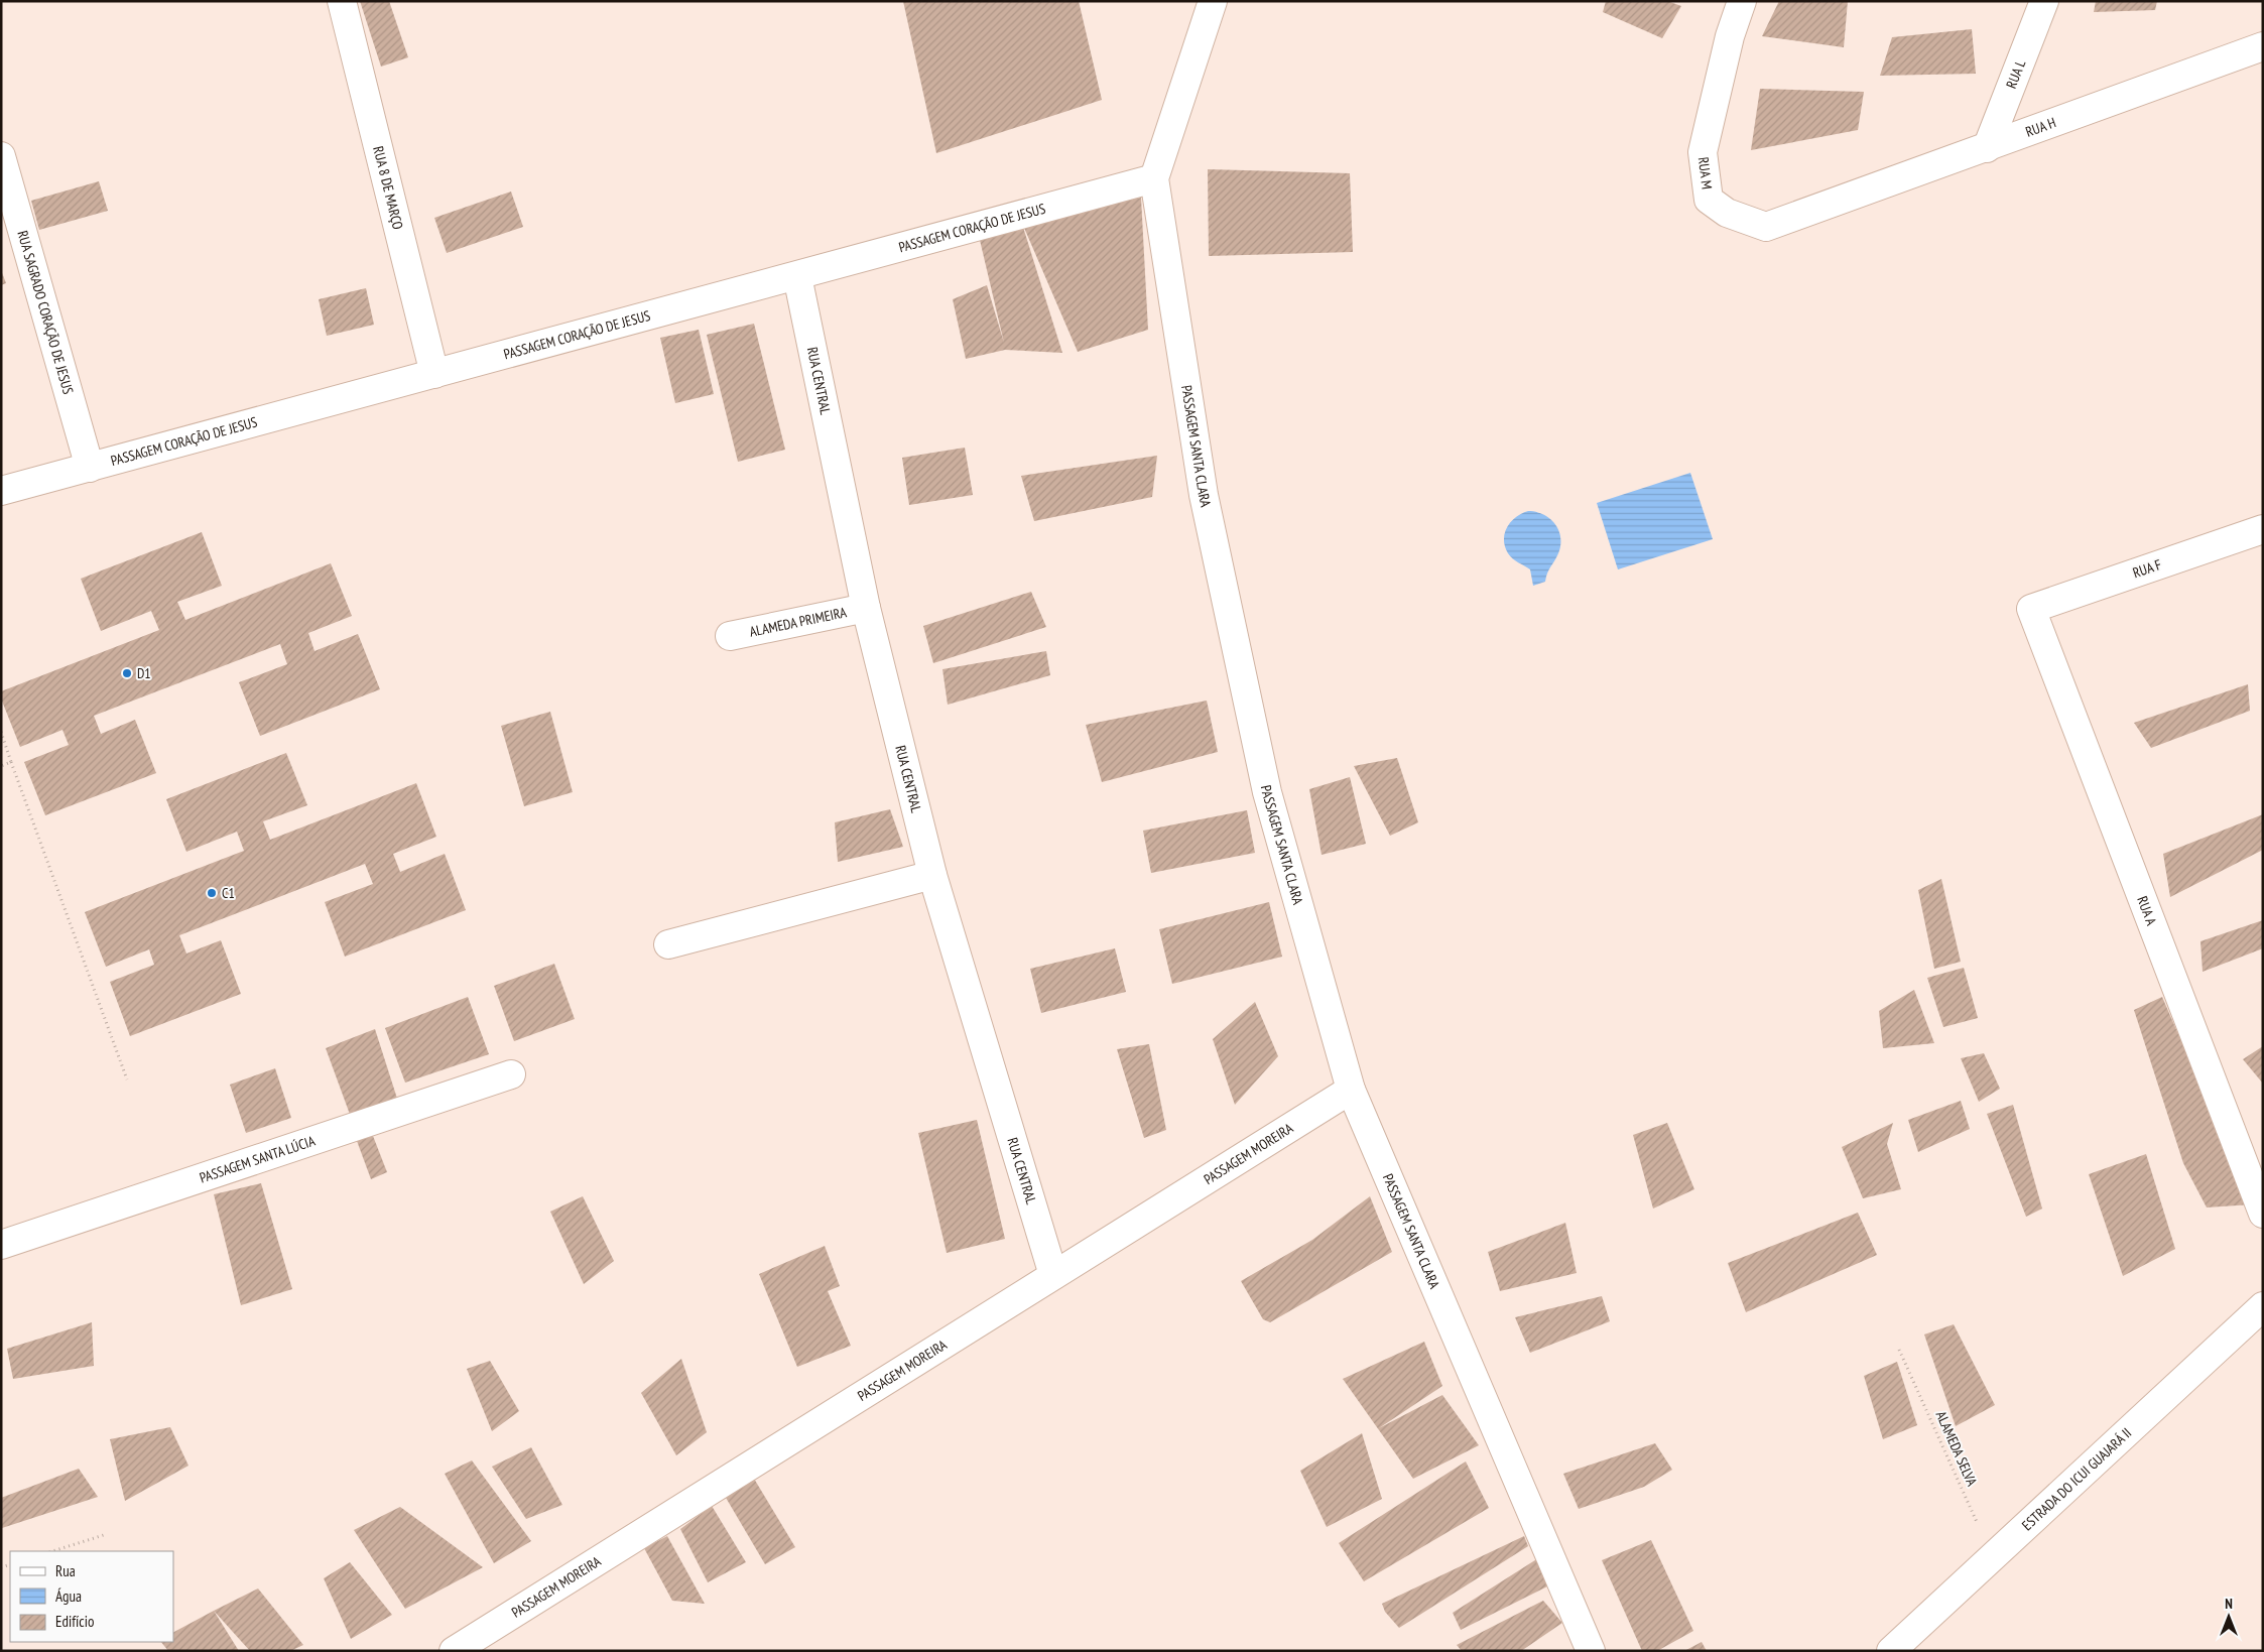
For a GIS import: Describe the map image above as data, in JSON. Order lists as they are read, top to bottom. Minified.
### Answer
{"streets":{"street":["RUA L","RUA H","RUA M","RUA 8 DE MARÇO","PASSAGEM CORAÇÃO DE JESUS","RUA SAGRADO CORAÇÃO DE JESUS","RUA CENTRAL","PASSAGEM SANTA CLARA","RUA F","ALAMEDA PRIMEIRA","RUA A","PASSAGEM MOREIRA","PASSAGEM SANTA LÚCIA","ESTRADA DO ICUI GUAJARÁ II"],"path":["ALAMEDA SELVA"]},"crossings":[["RUA L","RUA H"],["RUA H","RUA M"],["RUA 8 DE MARÇO","PASSAGEM CORAÇÃO DE JESUS"],["PASSAGEM CORAÇÃO DE JESUS","RUA SAGRADO CORAÇÃO DE JESUS"],["PASSAGEM CORAÇÃO DE JESUS","RUA CENTRAL"],["PASSAGEM CORAÇÃO DE JESUS","PASSAGEM SANTA CLARA"],["RUA CENTRAL","ALAMEDA PRIMEIRA"],["RUA CENTRAL","PASSAGEM MOREIRA"],["PASSAGEM SANTA CLARA","PASSAGEM MOREIRA"],["RUA F","RUA A"],["ALAMEDA SELVA","ESTRADA DO ICUI GUAJARÁ II"]],"places":["D1","C1"],"legend":["Rua","Água","Edifício"],"north":"top"}
